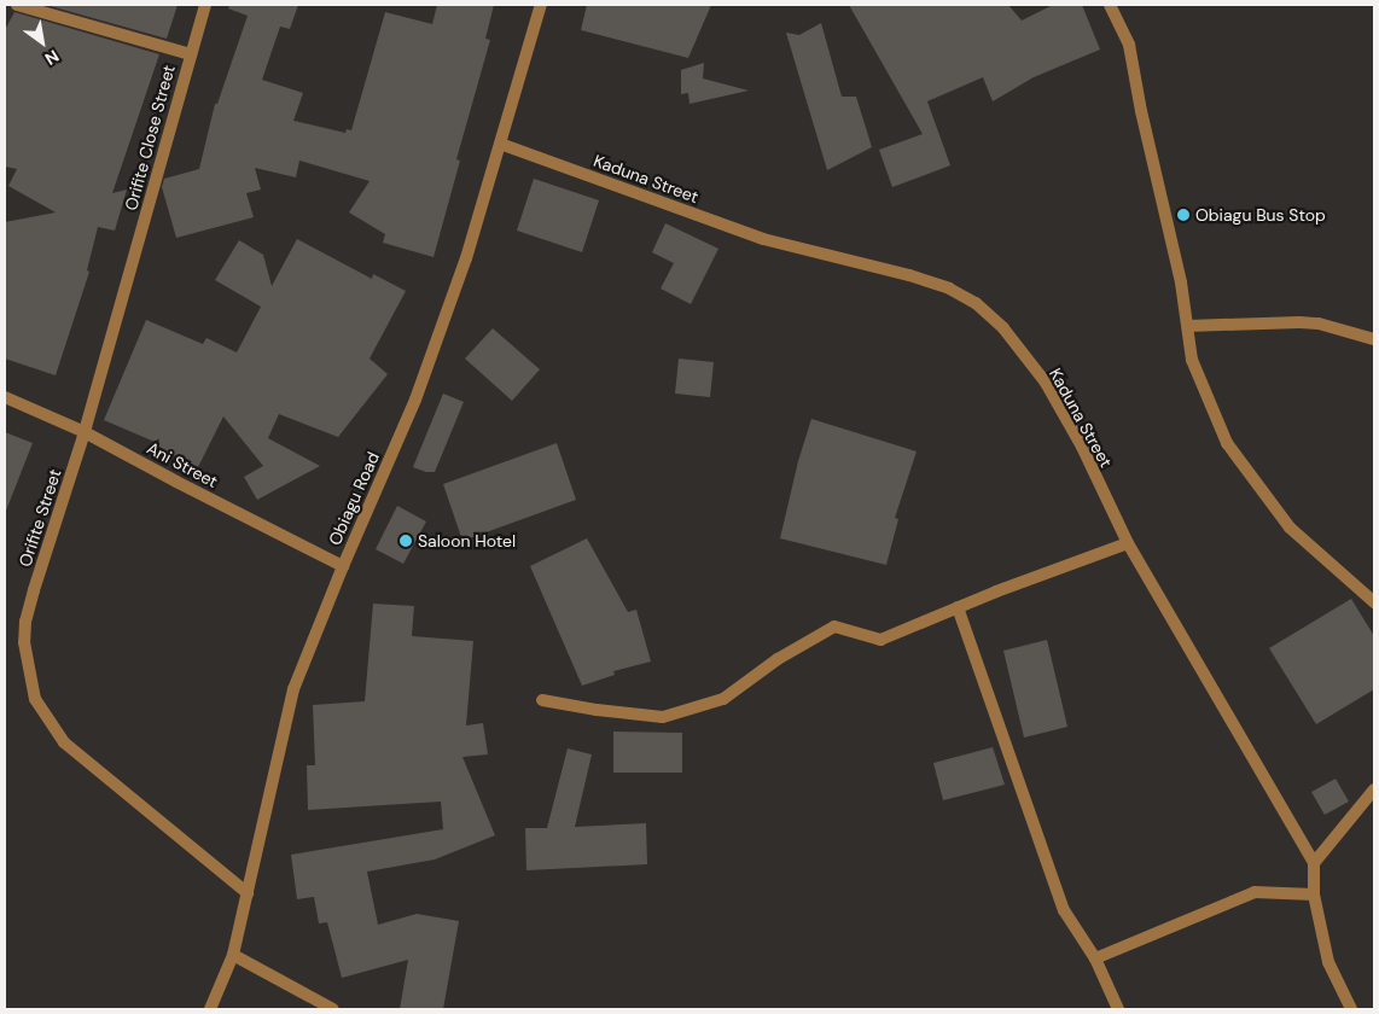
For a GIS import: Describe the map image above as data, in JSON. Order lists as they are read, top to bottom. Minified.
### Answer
{"streets":{"street":["Orifite Close Street","Kaduna Street","Ani Street","Obiagu Road","Orifite Street"]},"crossings":[["Orifite Close Street","Orifite Street"],["Kaduna Street","Obiagu Road"],["Ani Street","Obiagu Road"],["Ani Street","Orifite Street"],["Obiagu Road","Orifite Street"]],"places":["Obiagu Bus Stop","Saloon Hotel"],"north":"bottom right"}
